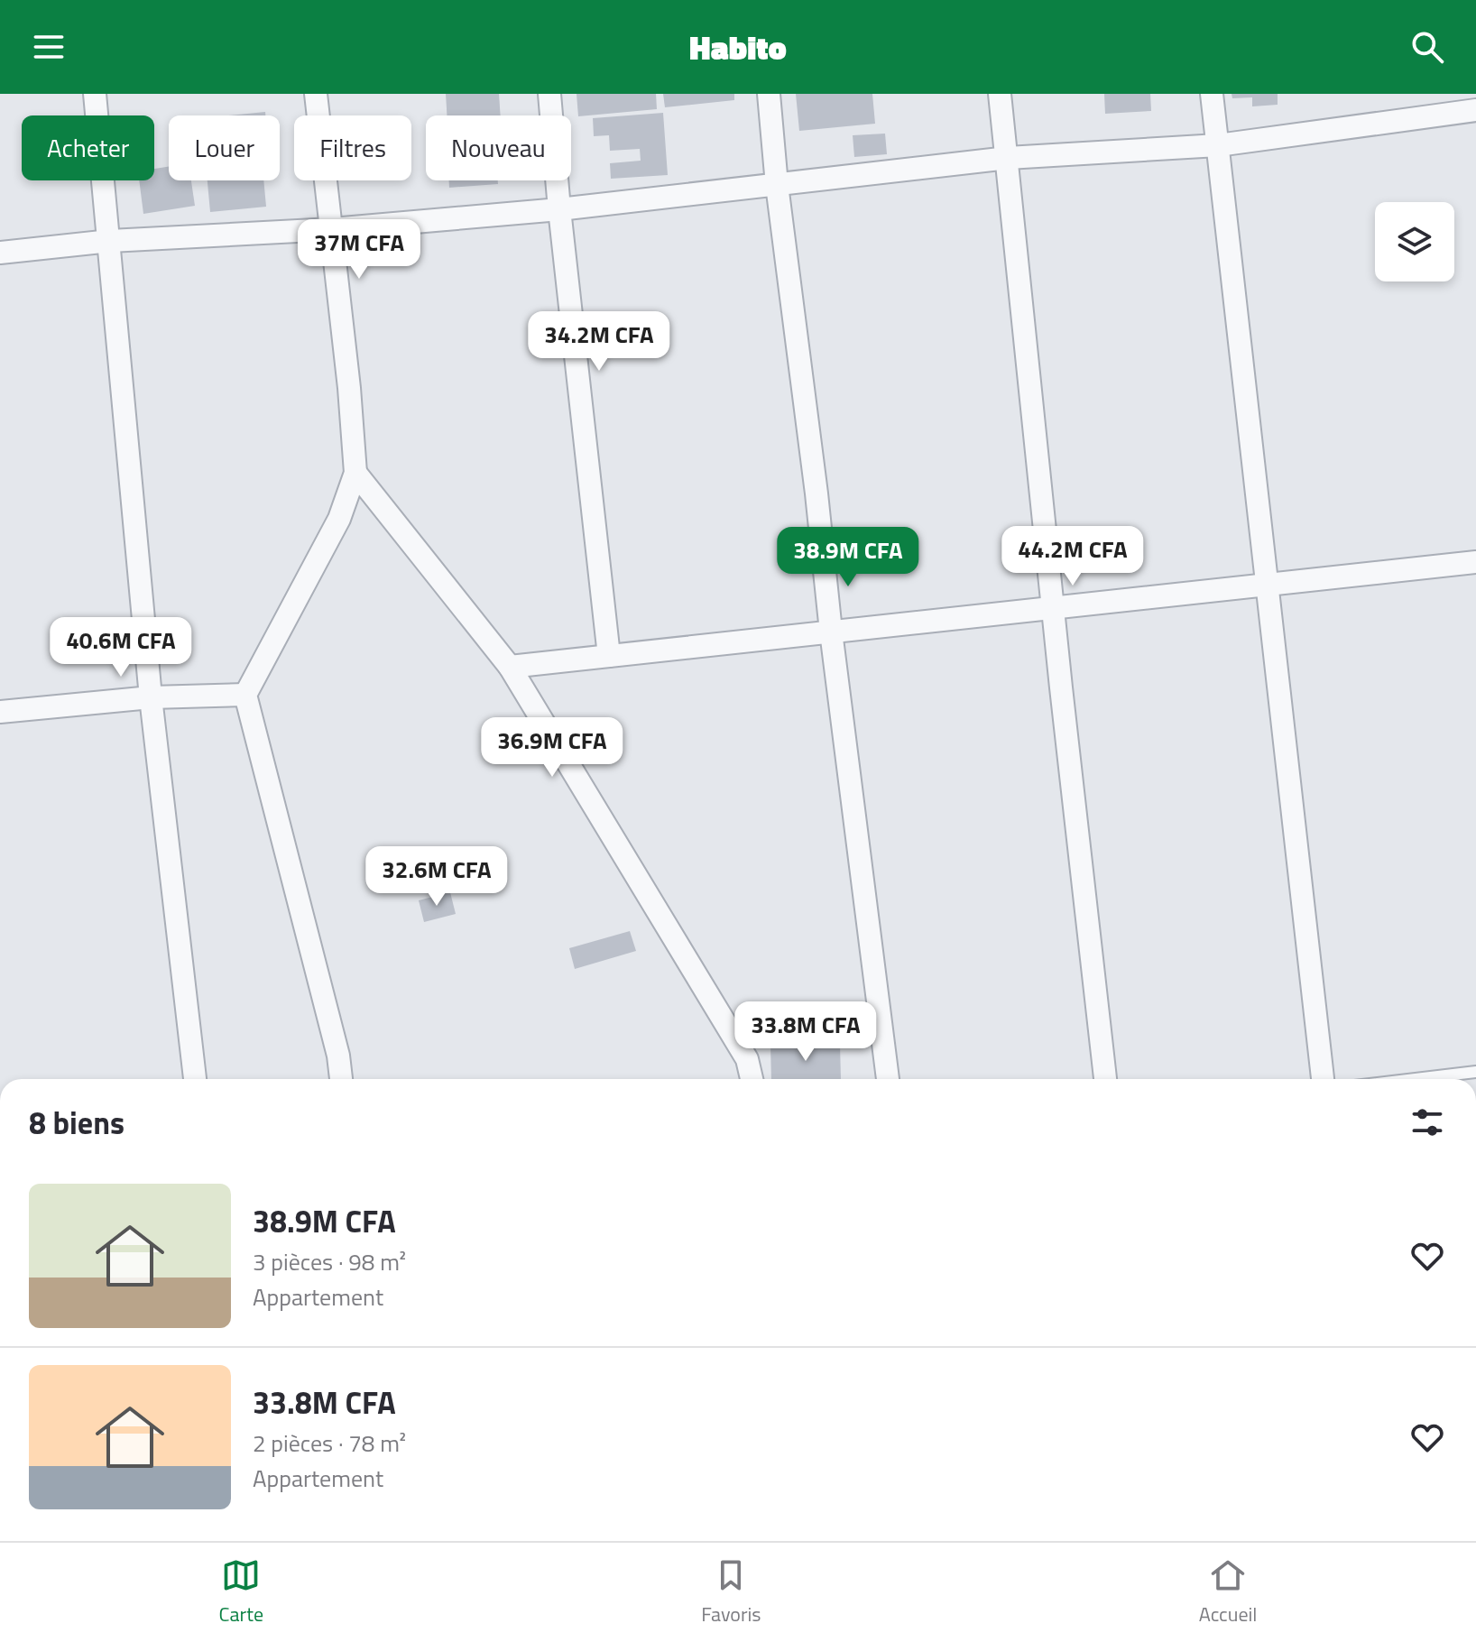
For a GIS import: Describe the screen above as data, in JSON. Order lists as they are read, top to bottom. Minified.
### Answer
{"page":{"header":"Habito","chip":["Acheter","Louer","Filtres","Nouveau"],"price":["37M CFA","34.2M CFA","44.2M CFA","38.9M CFA","40.6M CFA","36.9M CFA","32.6M CFA","33.8M CFA"],"heading":"8 biens","list":[{"name":"38.9M CFA","note":"3 pièces · 98 m² · Appartement"},{"name":"33.8M CFA","note":"2 pièces · 78 m² · Appartement"}],"tabs":["Carte","Favoris","Accueil"]}}
